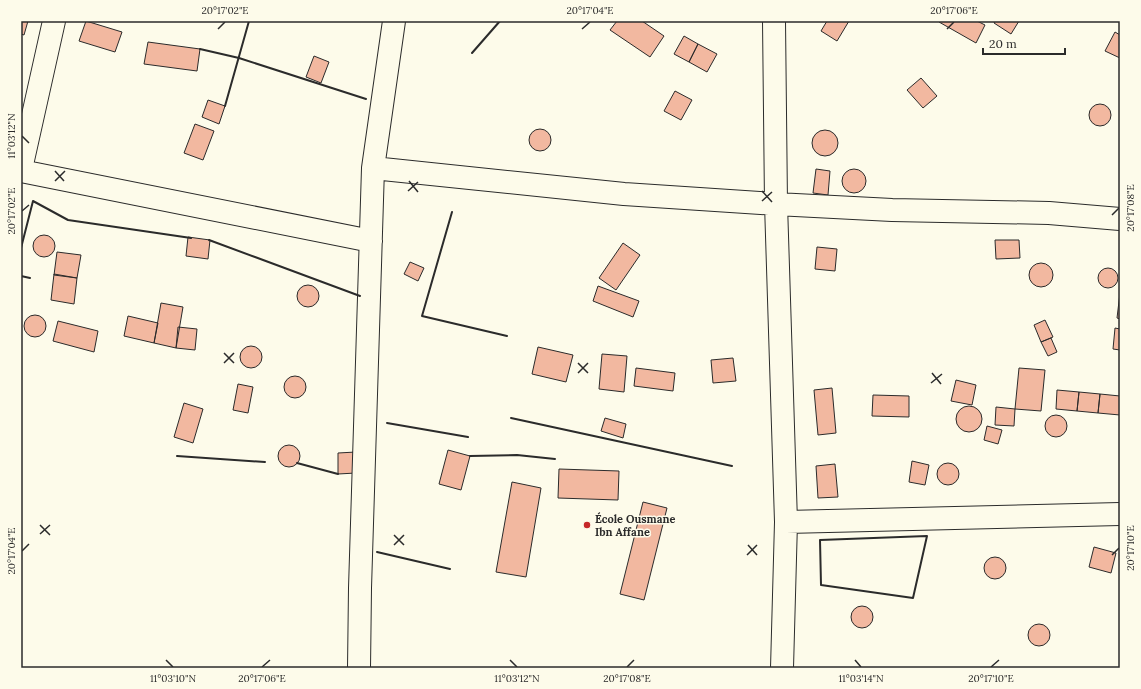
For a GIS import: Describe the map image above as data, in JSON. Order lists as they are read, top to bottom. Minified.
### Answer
{"places":["École Ousmane Ibn Affane"],"scale_bar":"20 m","coordinates":["20°17'02\"E","20°17'04\"E","20°17'06\"E","11°03'12\"N","20°17'08\"E","20°17'10\"E","11°03'10\"N","11°03'14\"N"]}
